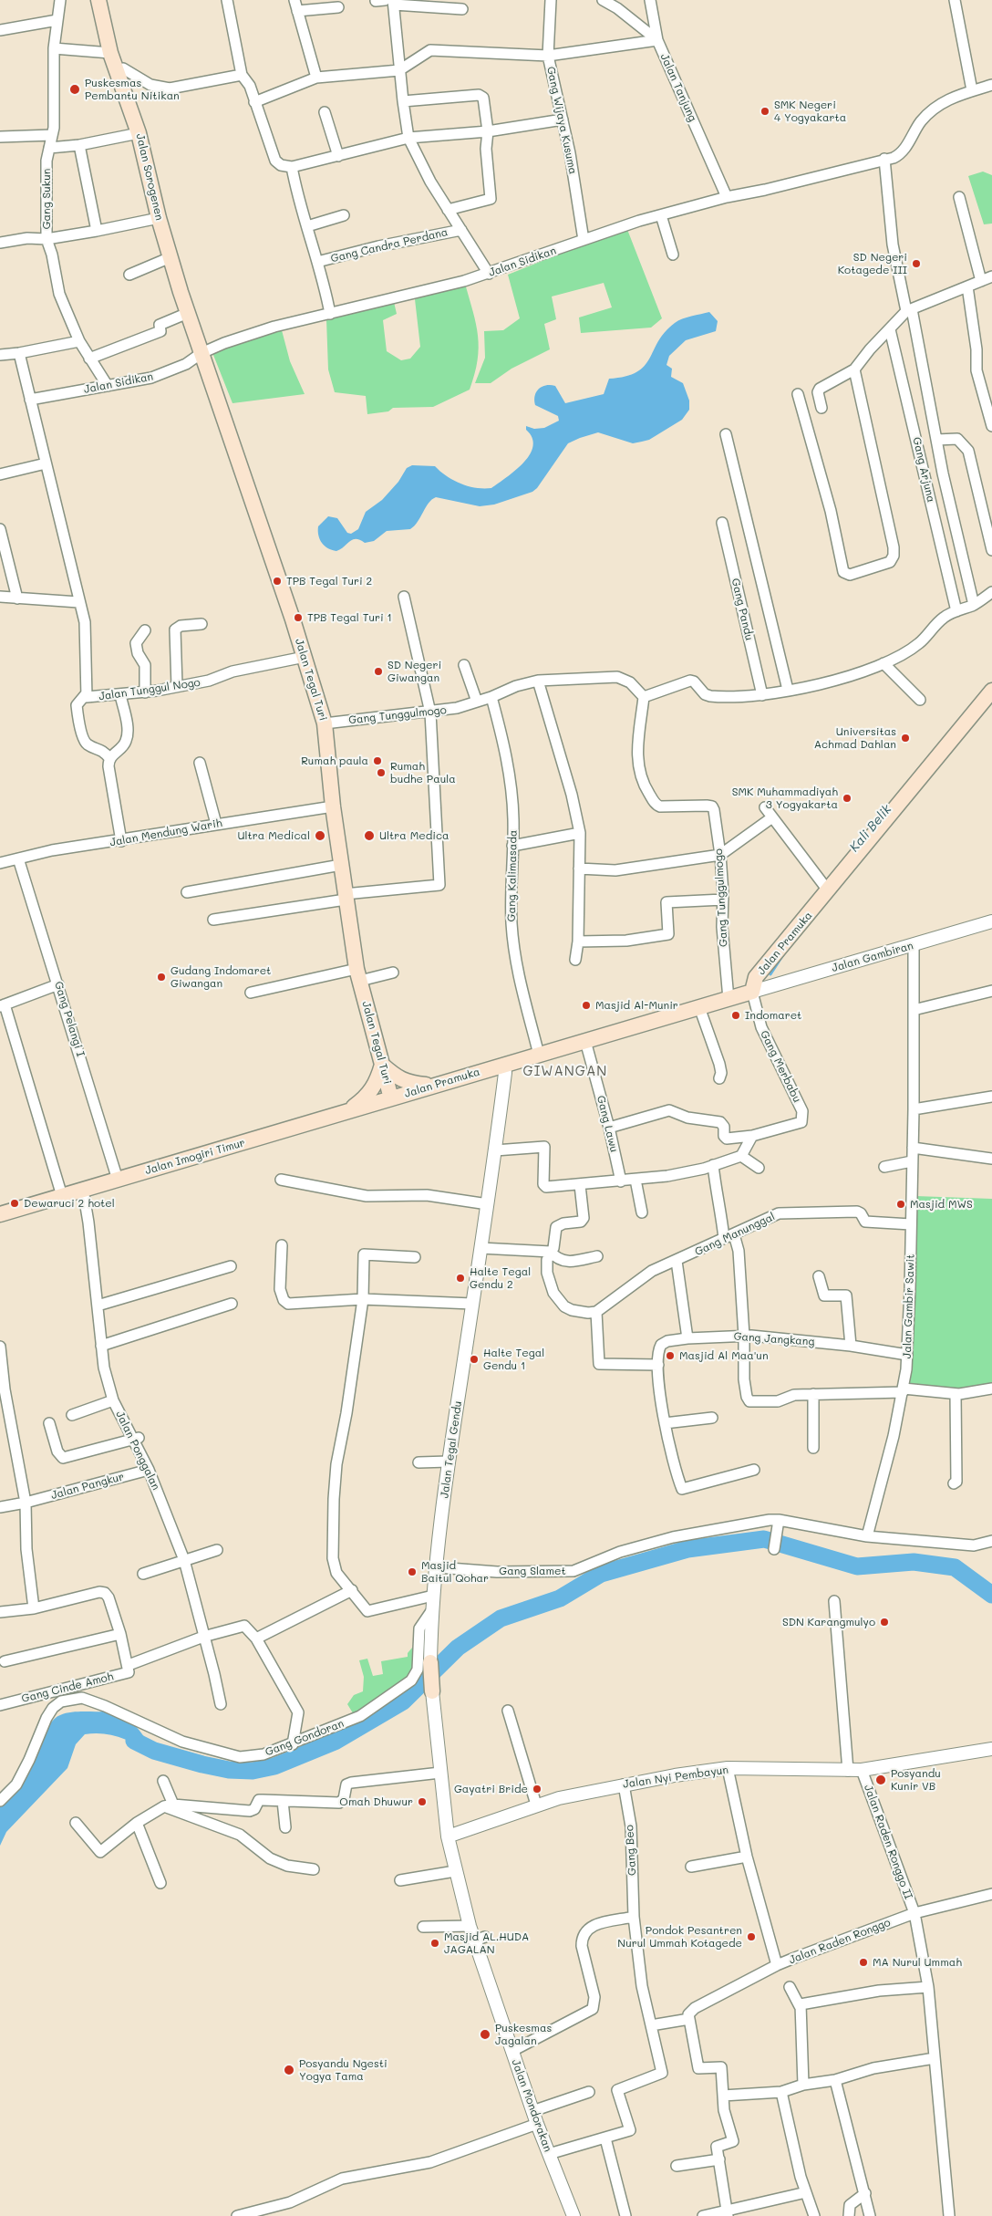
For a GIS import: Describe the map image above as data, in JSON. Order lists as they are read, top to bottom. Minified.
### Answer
{"streets":{"main road":["Jalan Sorogenen","Jalan Tegal Turi","Jalan Pramuka","Jalan Imogiri Timur","Jalan Tegal Gendu"],"street":["Jalan Tanjung","Gang Wijaya Kusuma","Gang Sukun","Gang Candra Perdana","Jalan Sidikan","Gang Arjuna","Gang Pandu","Jalan Tunggul Nogo","Gang Tunggulmogo","Jalan Mendung Warih","Gang Kalimasada","Jalan Gambiran","Gang Pelangi I","Gang Merbabu","Gang Lawu","Gang Manunggal","Jalan Gambir Sawit","Gang Jangkang","Jalan Ponggalan","Jalan Pangkur","Gang Slamet","Gang Cinde Amoh","Gang Gondoran","Jalan Nyi Pembayun","Jalan Raden Ronggo II","Gang Beo","Jalan Raden Ronggo","Jalan Mondorakan"]},"crossings":[["Jalan Tanjung","Jalan Sidikan"],["Gang Wijaya Kusuma","Jalan Sidikan"],["Jalan Sorogenen","Jalan Sidikan"],["Jalan Sorogenen","Jalan Tegal Turi"],["Gang Sukun","Jalan Sidikan"],["Jalan Sidikan","Jalan Tegal Turi"],["Jalan Sidikan","Jalan Tunggul Nogo"],["Jalan Tegal Turi","Jalan Tunggul Nogo"],["Jalan Tegal Turi","Gang Tunggulmogo"],["Jalan Tegal Turi","Jalan Mendung Warih"],["Jalan Tegal Turi","Jalan Pramuka"],["Jalan Tegal Turi","Jalan Imogiri Timur"],["Gang Tunggulmogo","Gang Kalimasada"],["Gang Tunggulmogo","Jalan Pramuka"],["Jalan Mendung Warih","Gang Pelangi I"],["Gang Kalimasada","Jalan Pramuka"],["Jalan Pramuka","Jalan Gambiran"],["Jalan Pramuka","Gang Merbabu"],["Jalan Pramuka","Gang Lawu"],["Jalan Pramuka","Jalan Imogiri Timur"],["Jalan Pramuka","Jalan Tegal Gendu"],["Jalan Gambiran","Gang Merbabu"],["Jalan Gambiran","Jalan Gambir Sawit"],["Gang Pelangi I","Jalan Imogiri Timur"],["Jalan Imogiri Timur","Jalan Ponggalan"],["Gang Manunggal","Jalan Gambir Sawit"],["Jalan Gambir Sawit","Gang Jangkang"],["Jalan Tegal Gendu","Gang Slamet"],["Jalan Tegal Gendu","Gang Gondoran"],["Jalan Tegal Gendu","Jalan Nyi Pembayun"],["Jalan Tegal Gendu","Jalan Mondorakan"],["Jalan Ponggalan","Jalan Pangkur"],["Jalan Nyi Pembayun","Jalan Raden Ronggo II"],["Jalan Nyi Pembayun","Gang Beo"],["Jalan Nyi Pembayun","Jalan Raden Ronggo"],["Jalan Nyi Pembayun","Jalan Mondorakan"],["Jalan Raden Ronggo II","Jalan Raden Ronggo"]],"districts":["GIWANGAN"],"water":["Kali Belik"],"places":["Puskesmas Pembantu Nitikan","SMK Negeri 4 Yogyakarta","SD Negeri Kotagede III","TPB Tegal Turi 2","TPB Tegal Turi 1","SD Negeri Giwangan","Universitas Achmad Dahlan","Rumah paula","Rumah budhe Paula","SMK Muhammadiyah 3 Yogyakarta","Ultra Medical","Ultra Medica","Gudang Indomaret Giwangan","Masjid Al-Munir","Indomaret","Dewaruci 2 hotel","Masjid MWS","Halte Tegal Gendu 2","Masjid Al Maa'un","Halte Tegal Gendu 1","Masjid Baitul Qohar","SDN Karangmulyo","Posyandu Kunir VB","Gayatri Bride","Omah Dhuwur","Pondok Pesantren Nurul Ummah Kotagede","Masjid AL.HUDA JAGALAN","MA Nurul Ummah","Puskesmas Jagalan","Posyandu Ngesti Yogya Tama"]}
